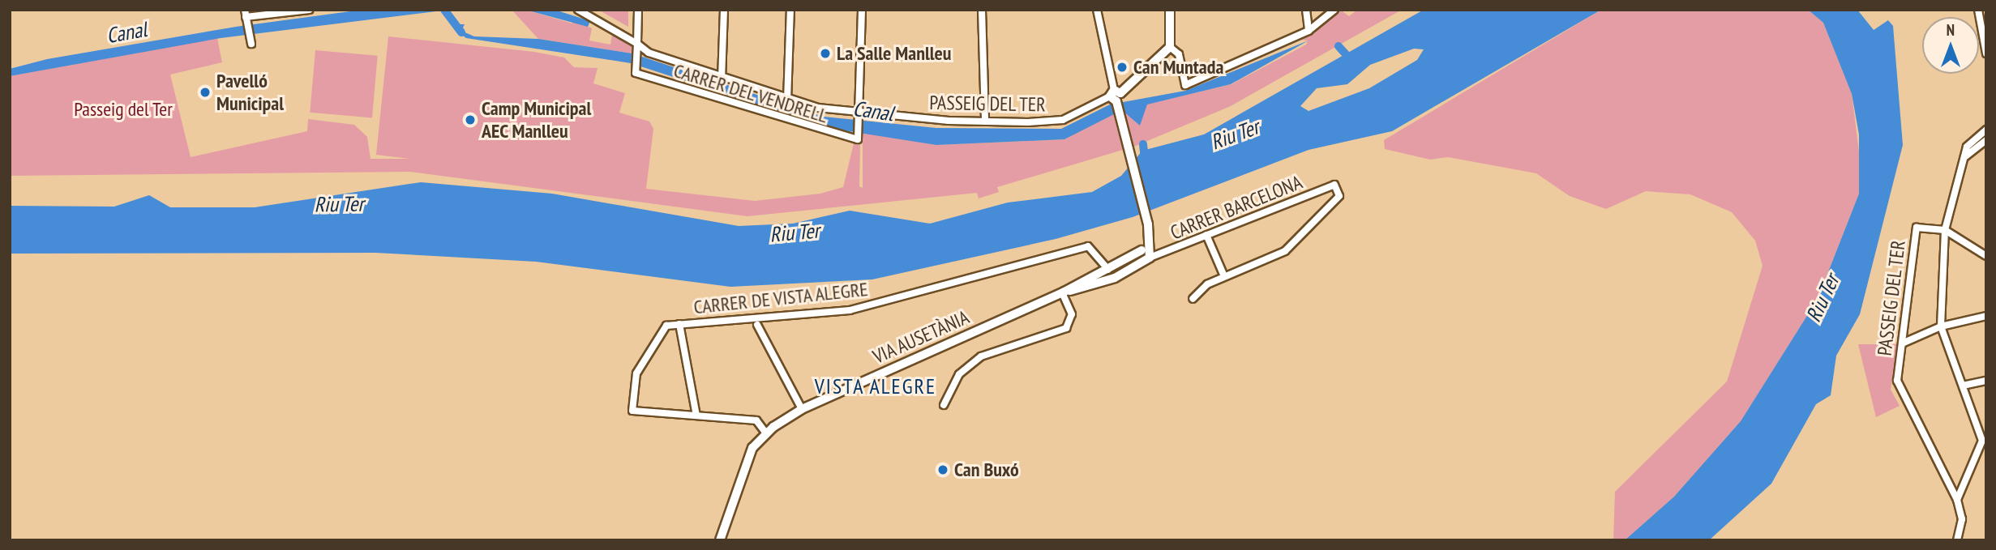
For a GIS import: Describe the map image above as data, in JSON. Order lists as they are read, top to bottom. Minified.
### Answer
{"streets":{"street":["CARRER DEL VENDRELL","PASSEIG DEL TER","CARRER BARCELONA","CARRER DE VISTA ALEGRE","VIA AUSETÀNIA"]},"crossings":[["CARRER DEL VENDRELL","PASSEIG DEL TER"],["CARRER BARCELONA","VIA AUSETÀNIA"],["CARRER DE VISTA ALEGRE","VIA AUSETÀNIA"]],"districts":["VISTA ALEGRE"],"water":["Canal","Riu Ter"],"parks":["Passeig del Ter"],"places":["La Salle Manlleu","Can Muntada","Pavelló Municipal","Camp Municipal AEC Manlleu","Can Buxó"],"north":"top"}
